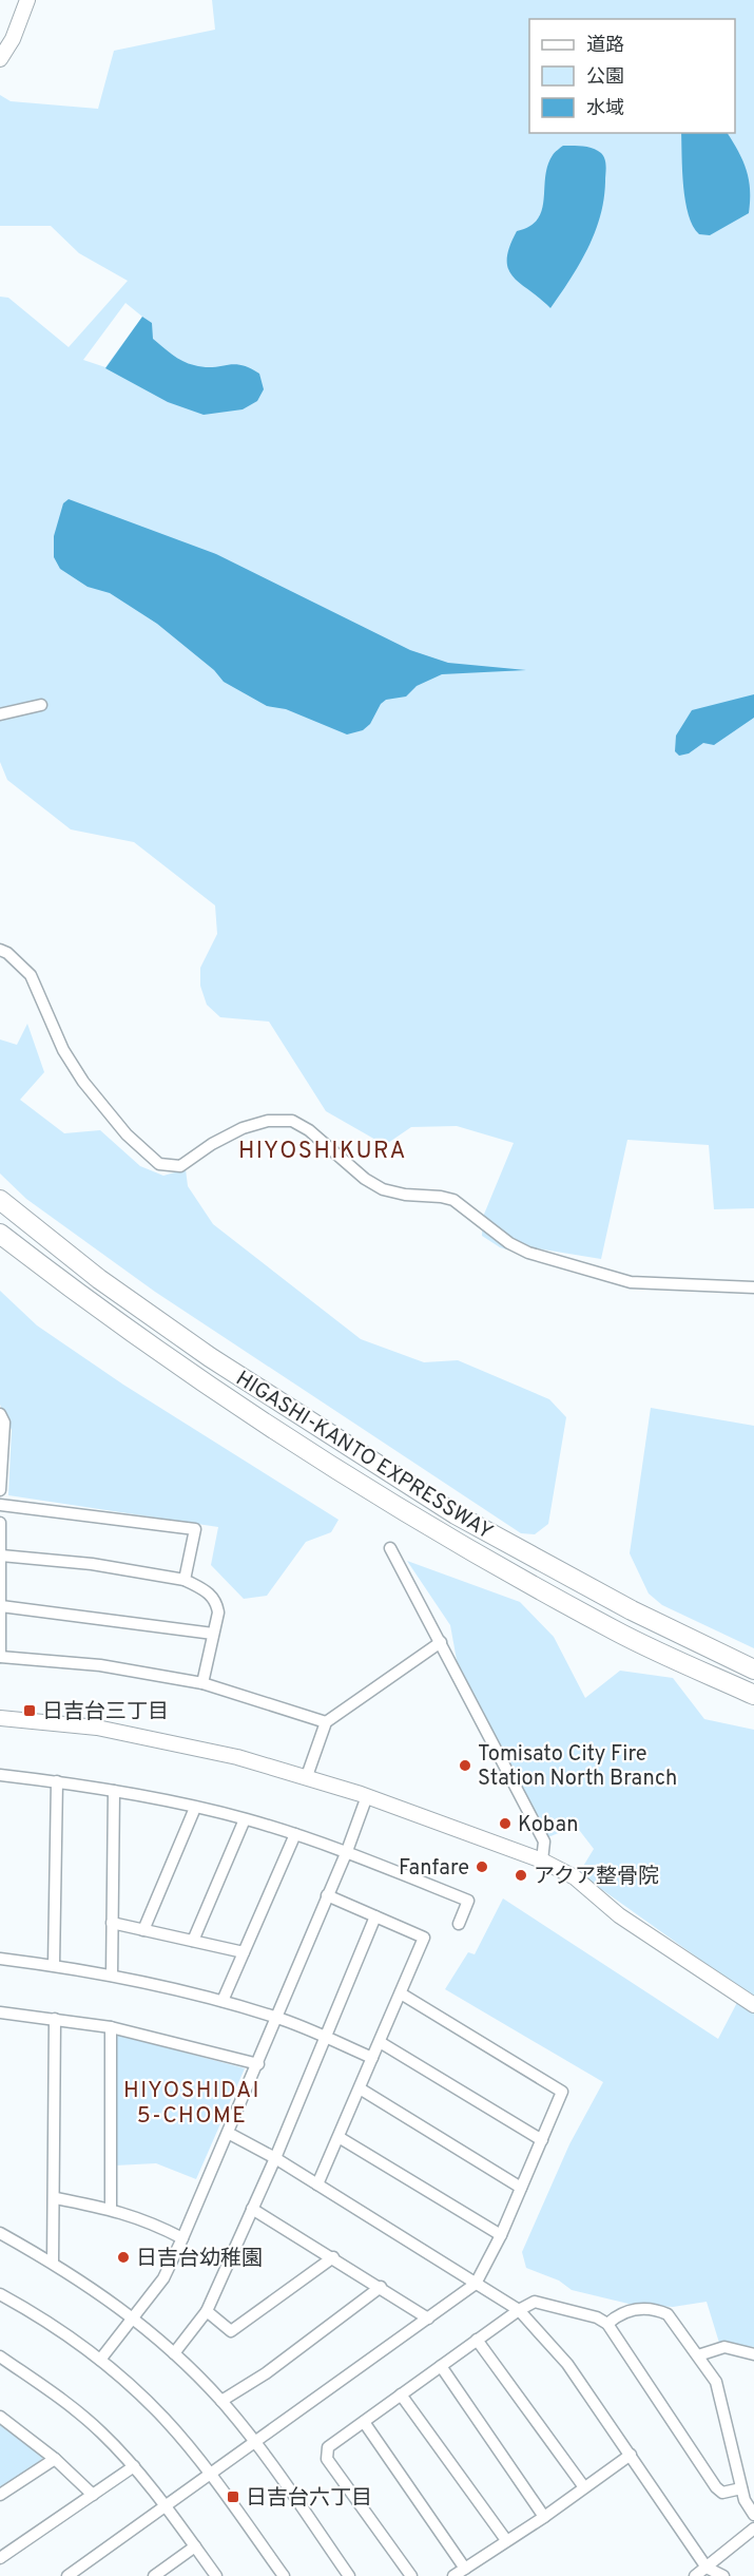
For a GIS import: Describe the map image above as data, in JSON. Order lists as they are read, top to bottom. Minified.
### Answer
{"streets":{"highway":["HIGASHI-KANTO EXPRESSWAY"]},"districts":["HIYOSHIKURA","HIYOSHIDAI 5-CHOME"],"places":{"transit":["日吉台三丁目","日吉台六丁目"],"other":["Tomisato City Fire Station North Branch","Koban","Fanfare","アクア整骨院","日吉台幼稚園"]},"legend":["道路","公園","水域"]}
